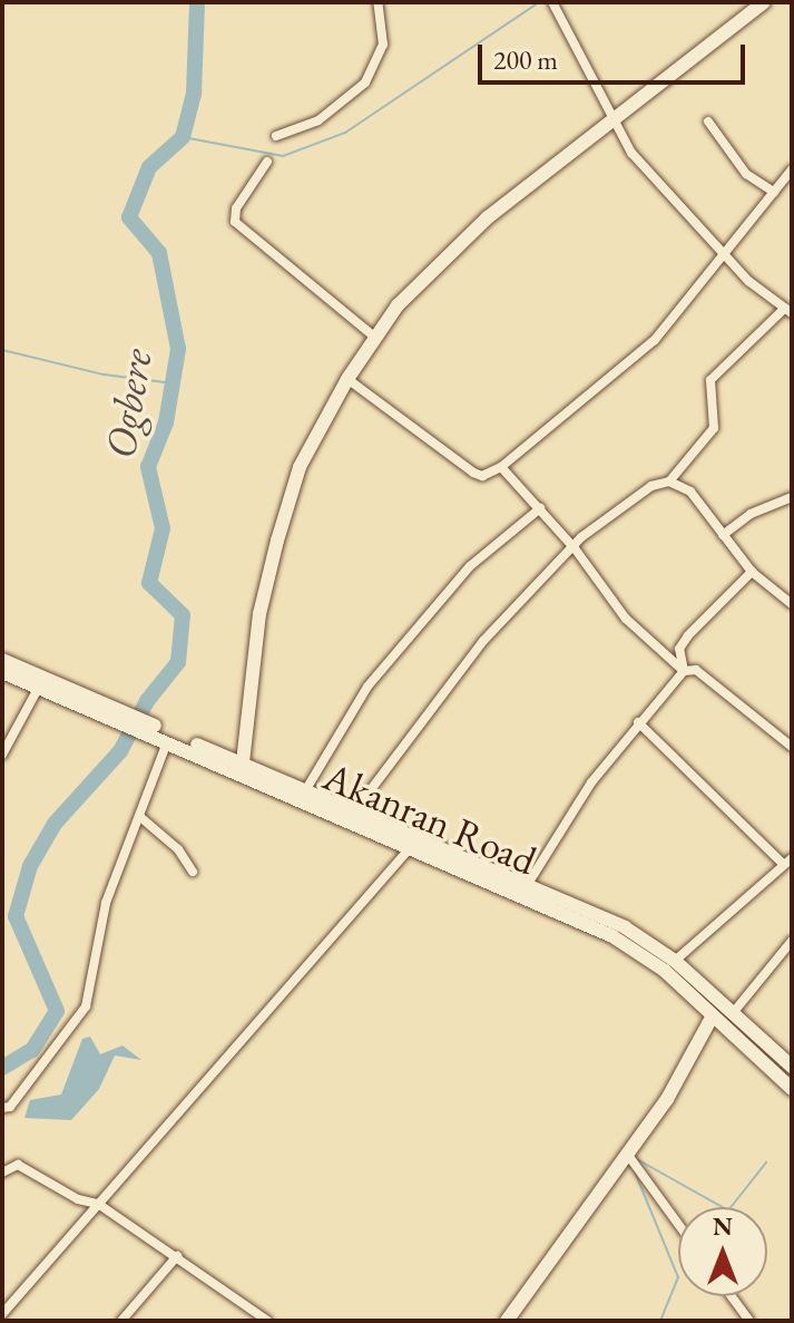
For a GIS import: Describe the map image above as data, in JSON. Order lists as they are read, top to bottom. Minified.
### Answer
{"streets":{"main road":["Akanran Road"]},"water":["Ogbere"],"scale_bar":"200 m","north":"top"}
